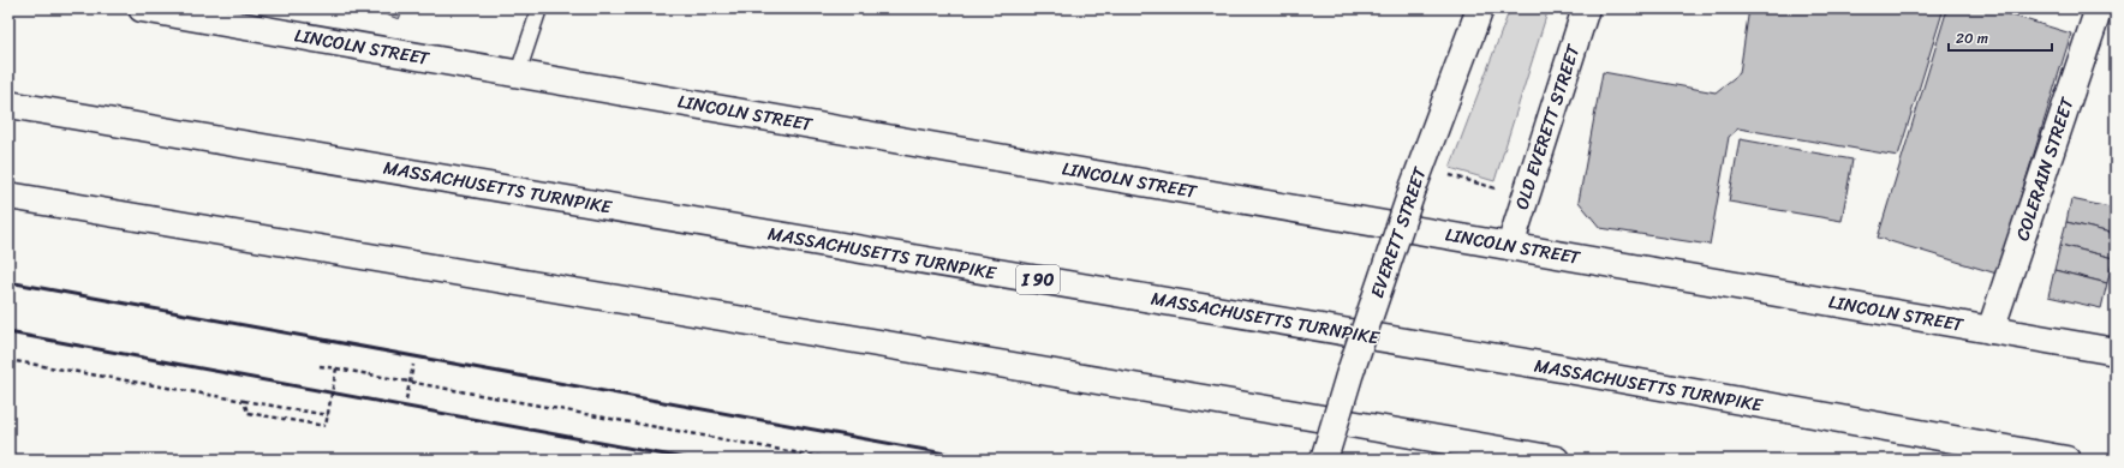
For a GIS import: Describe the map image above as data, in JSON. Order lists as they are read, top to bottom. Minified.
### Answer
{"streets":{"main road":["LINCOLN STREET","OLD EVERETT STREET","COLERAIN STREET","MASSACHUSETTS TURNPIKE","EVERETT STREET","I 90"]},"crossings":[["LINCOLN STREET","OLD EVERETT STREET"],["LINCOLN STREET","COLERAIN STREET"]],"scale_bar":"20 m"}
